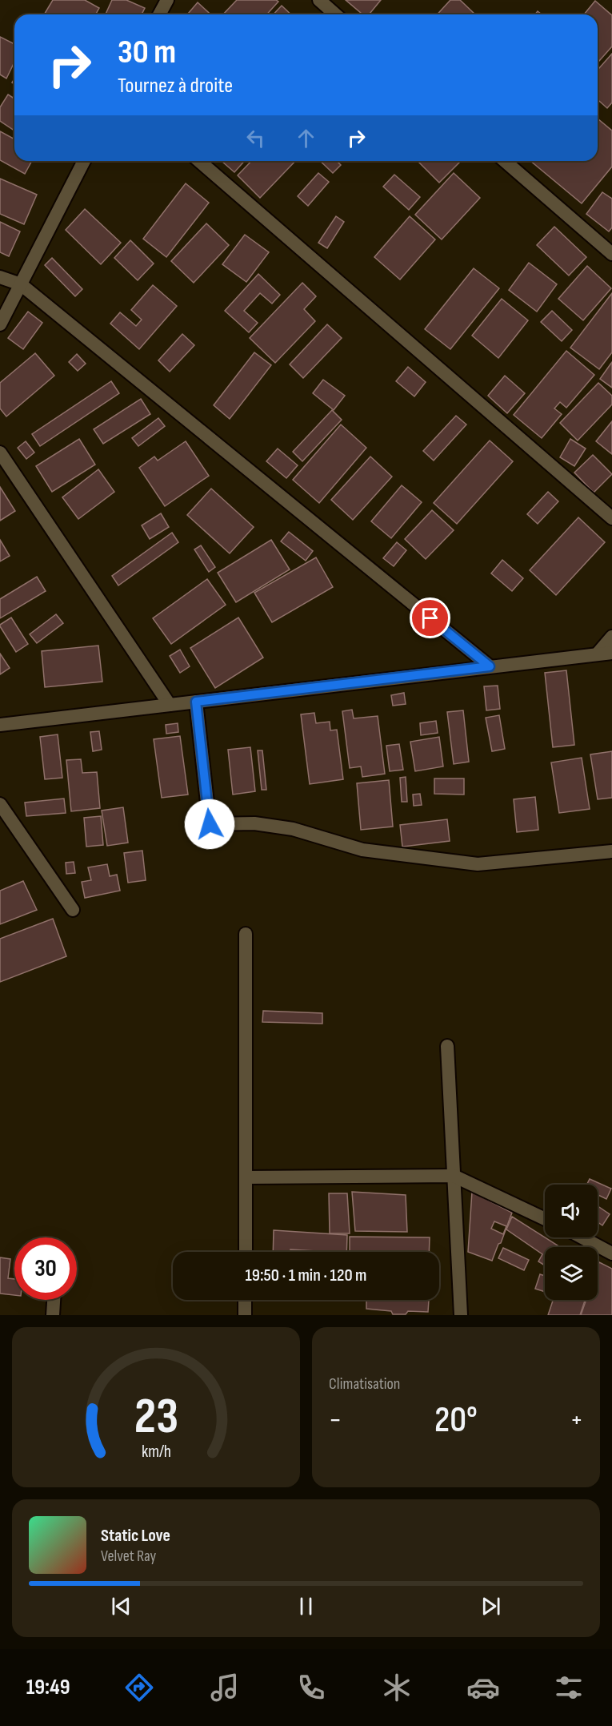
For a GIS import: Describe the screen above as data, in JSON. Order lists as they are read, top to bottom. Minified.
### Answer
{"page":{"turn":["30 m","Tournez à droite"],"limit":"30","trip":"19:50 · 1 min · 120 m","tile":"Climatisation","heat":["−","20°","+"],"song":["Static Love","Velvet Ray"],"tabs":"19:49","gauge":["23","km/h"]}}
